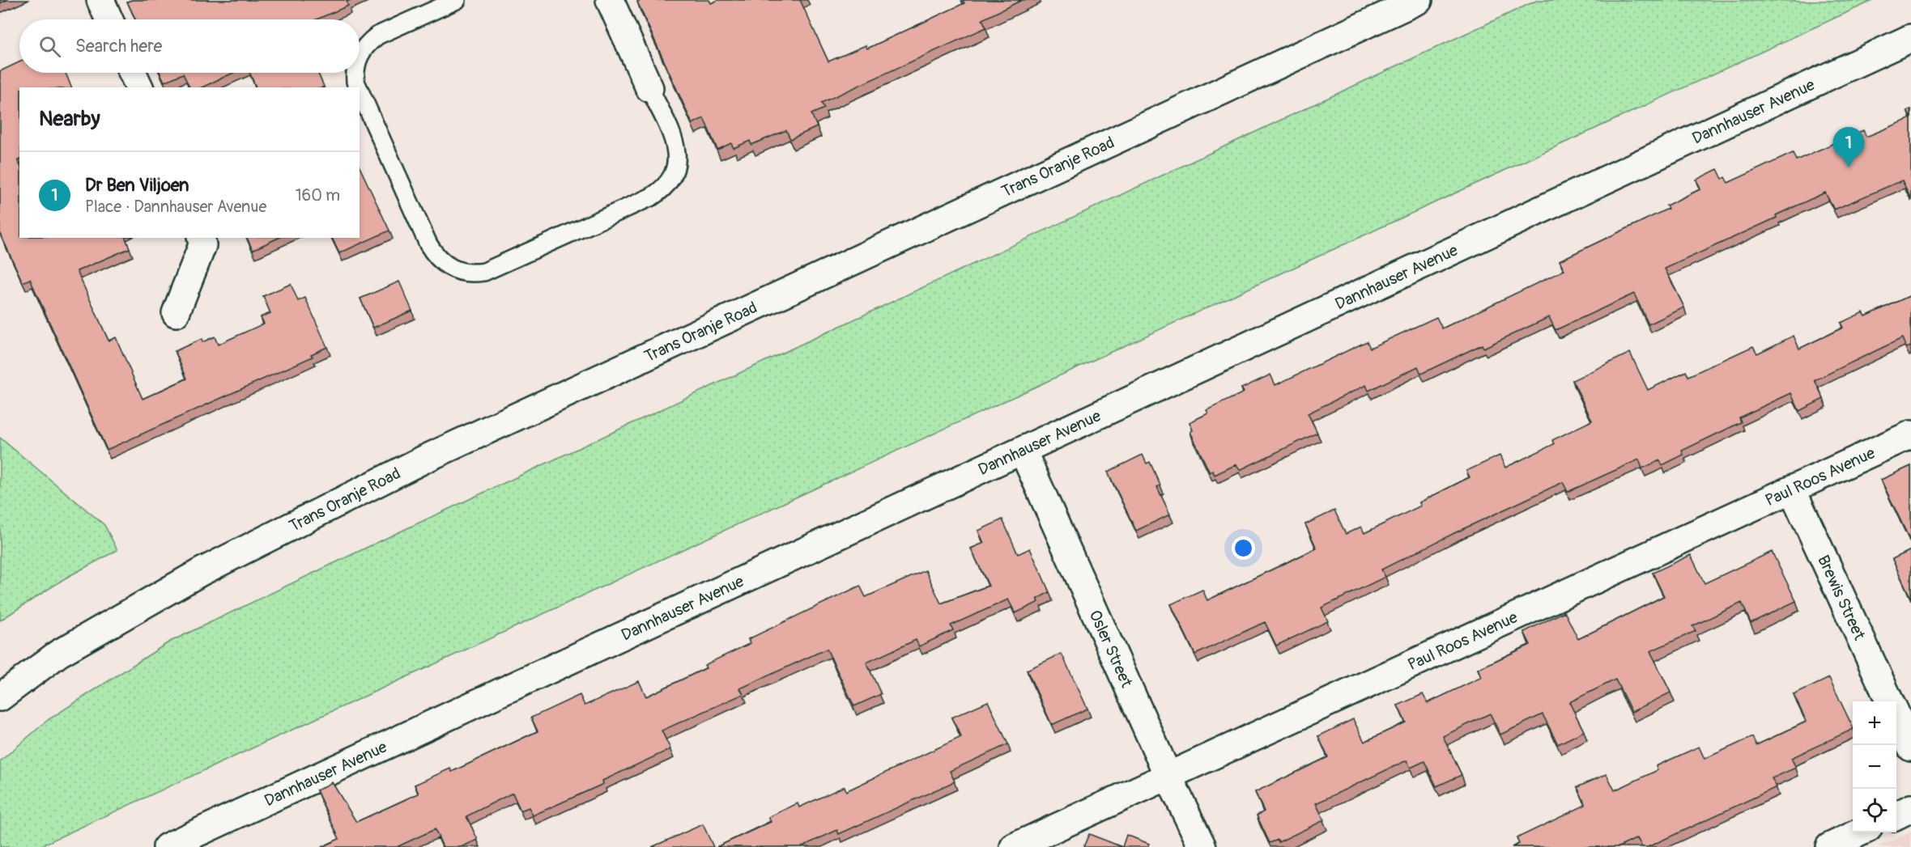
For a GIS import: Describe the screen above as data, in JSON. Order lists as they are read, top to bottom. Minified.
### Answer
{"streets":{"street":["Dannhauser Avenue","Trans Oranje Road","Paul Roos Avenue","Brewis Street","Osler Street"]},"crossings":[["Dannhauser Avenue","Osler Street"],["Paul Roos Avenue","Brewis Street"],["Paul Roos Avenue","Osler Street"]],"page":{"search":"Search here","heading":"Nearby","pins":"1","list":[{"mark":"1","name":"Dr Ben Viljoen","note":"Place · Dannhauser Avenue","value":"160 m"}],"map_buttons":["+","−"]}}
